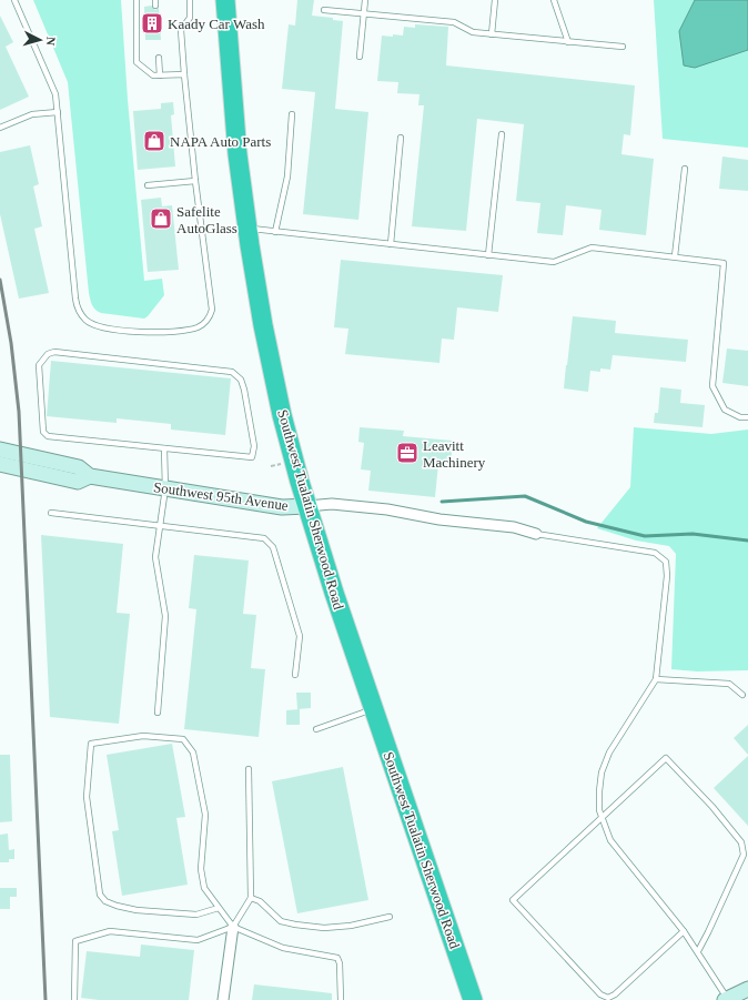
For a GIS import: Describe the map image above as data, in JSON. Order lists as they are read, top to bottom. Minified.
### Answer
{"streets":{"highway":["Southwest Tualatin Sherwood Road"],"street":["Southwest 95th Avenue"]},"crossings":[["Southwest 95th Avenue","Southwest Tualatin Sherwood Road"]],"places":{"building":["Kaady Car Wash"],"shop":["NAPA Auto Parts","Safelite AutoGlass"],"office":["Leavitt Machinery"]},"north":"right"}
